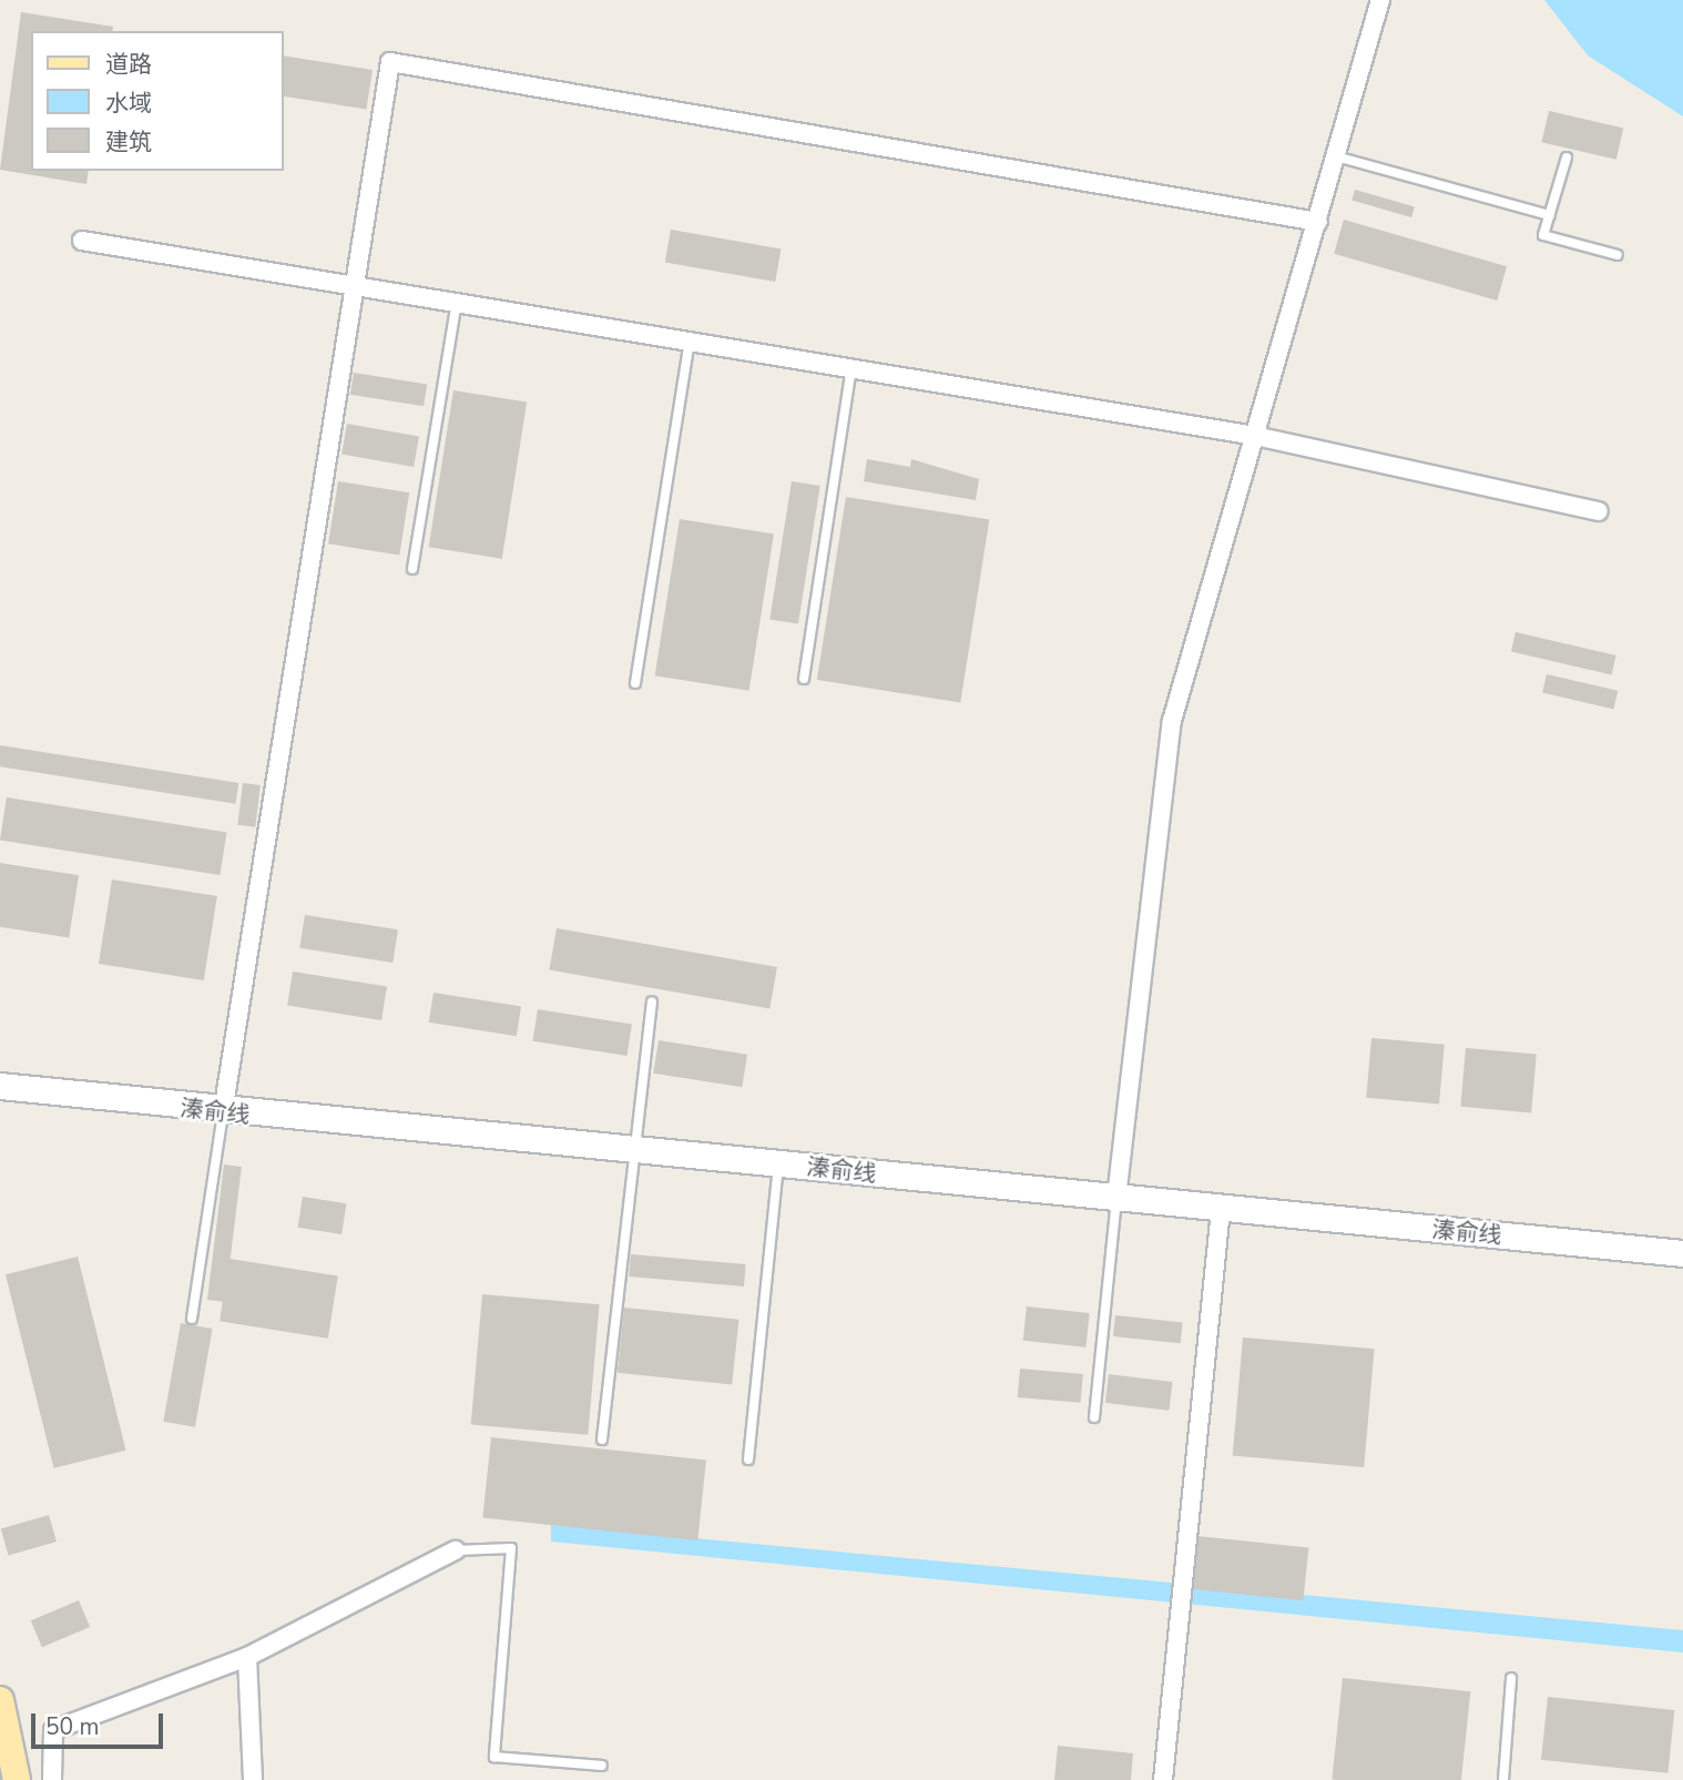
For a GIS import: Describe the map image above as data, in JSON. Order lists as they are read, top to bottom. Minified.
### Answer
{"streets":{"main road":["溱俞线"]},"legend":["道路","水域","建筑"],"scale_bar":"50 m"}
